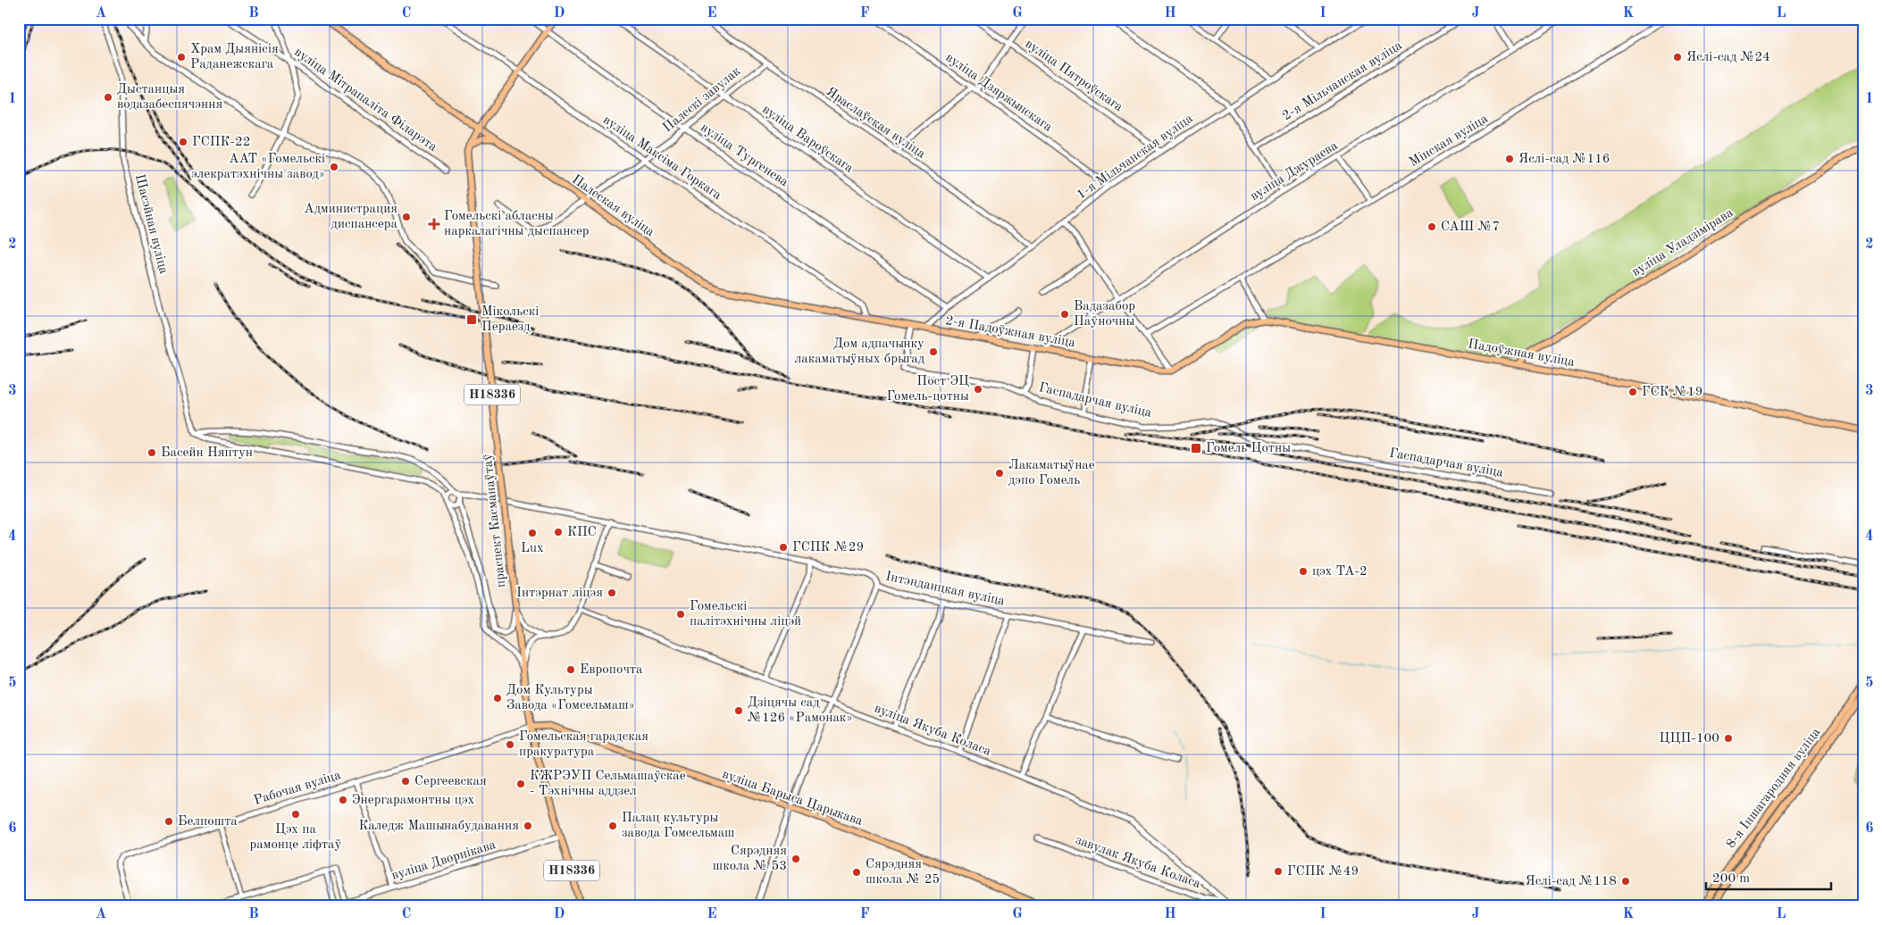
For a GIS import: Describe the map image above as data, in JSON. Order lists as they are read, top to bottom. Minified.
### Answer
{"streets":{"main road":["Палеская вуліца","вуліца Уладзімірава","2-я Падоўжная вуліца","Падоўжная вуліца","Н18336","праспект Касманаўтаў","8-я Іншагародняя вуліца","вуліца Барыса Царыкава"],"street":["вуліца Пятроўскага","2-я Мільчанская вуліца","вуліца Дзяржынскага","вуліца Мітрапаліта Філарэта","Палескі завулак","Яраслаўская вуліца","вуліца Вароўскага","Мінская вуліца","вуліца Тургенева","1-я Мільчанская вуліца","вуліца Максіма Горкага","вуліца Джураева","Шасэйная вуліца","Гаспадарчая вуліца","Інтэнданцкая вуліца","вуліца Якуба Коласа","Рабочая вуліца","вуліца Дворнікава","завулак Якуба Коласа"]},"crossings":[["вуліца Пятроўскага","1-я Мільчанская вуліца"],["вуліца Дзяржынскага","1-я Мільчанская вуліца"],["Палескі завулак","Яраслаўская вуліца"],["Палескі завулак","вуліца Вароўскага"],["Палескі завулак","вуліца Тургенева"],["Палескі завулак","вуліца Максіма Горкага"],["Палескі завулак","Палеская вуліца"],["Яраслаўская вуліца","1-я Мільчанская вуліца"],["вуліца Вароўскага","1-я Мільчанская вуліца"],["вуліца Тургенева","1-я Мільчанская вуліца"],["вуліца Тургенева","праспект Касманаўтаў"],["1-я Мільчанская вуліца","Палеская вуліца"],["1-я Мільчанская вуліца","2-я Падоўжная вуліца"],["вуліца Максіма Горкага","Палеская вуліца"],["вуліца Максіма Горкага","праспект Касманаўтаў"],["вуліца Джураева","2-я Падоўжная вуліца"],["Палеская вуліца","2-я Падоўжная вуліца"],["Палеская вуліца","Гаспадарчая вуліца"],["Палеская вуліца","праспект Касманаўтаў"],["вуліца Уладзімірава","Падоўжная вуліца"],["2-я Падоўжная вуліца","Падоўжная вуліца"],["2-я Падоўжная вуліца","Гаспадарчая вуліца"],["праспект Касманаўтаў","Рабочая вуліца"],["праспект Касманаўтаў","вуліца Барыса Царыкава"],["праспект Касманаўтаў","вуліца Дворнікава"],["вуліца Якуба Коласа","завулак Якуба Коласа"],["Рабочая вуліца","вуліца Барыса Царыкава"]],"places":{"other":["Храм Дыянісія Раданежскага","Яслі-сад №24","Дыстанцыя водазабеспячэння","ГСПК-22","Яслі-сад №116","ААТ «Гомельскі элекратэхнічны завод»","Администрация диспансера","САШ №7","Вадазабор Паўночны","Дом адпачынку лакаматыўных брыгад","Пост ЭЦ Гомель-цотны","ГСК №19","Басейн Няптун","Лакаматыўнае дэпо Гомель","КПС","Lux","ГСПК №29","цэх ТА-2","Інтэрнат ліцэя","Гомельскі палітэхнічны ліцэй","Европочта","Дом Культуры Завода «Гомсельмаш»","Дзіцячы сад №126 «Рамонак»","ЦЦП-100","Гомельская гарадская пракуратура","Сергеевская","КЖРЭУП Сельмашаўскае - Тэхнічны аддзел","Энергарамонтны цэх","Цэх па рамонце ліфтаў","Белпошта","Каледж Машынабудавання","Палац культуры завода Гомсельмаш","Сярэдняя школа № 53","ГСПК №49","Сярэдняя школа № 25","Яслі-сад №118"],"health":["Гомельскі абласны наркалагічны дыспансер"],"transit":["Мікольскі Пераезд","Гомель Цотны"]},"scale_bar":"200 m","grid":{"columns":["A","B","C","D","E","F","G","H","I","J","K","L"],"rows":["1","2","3","4","5","6"]}}
